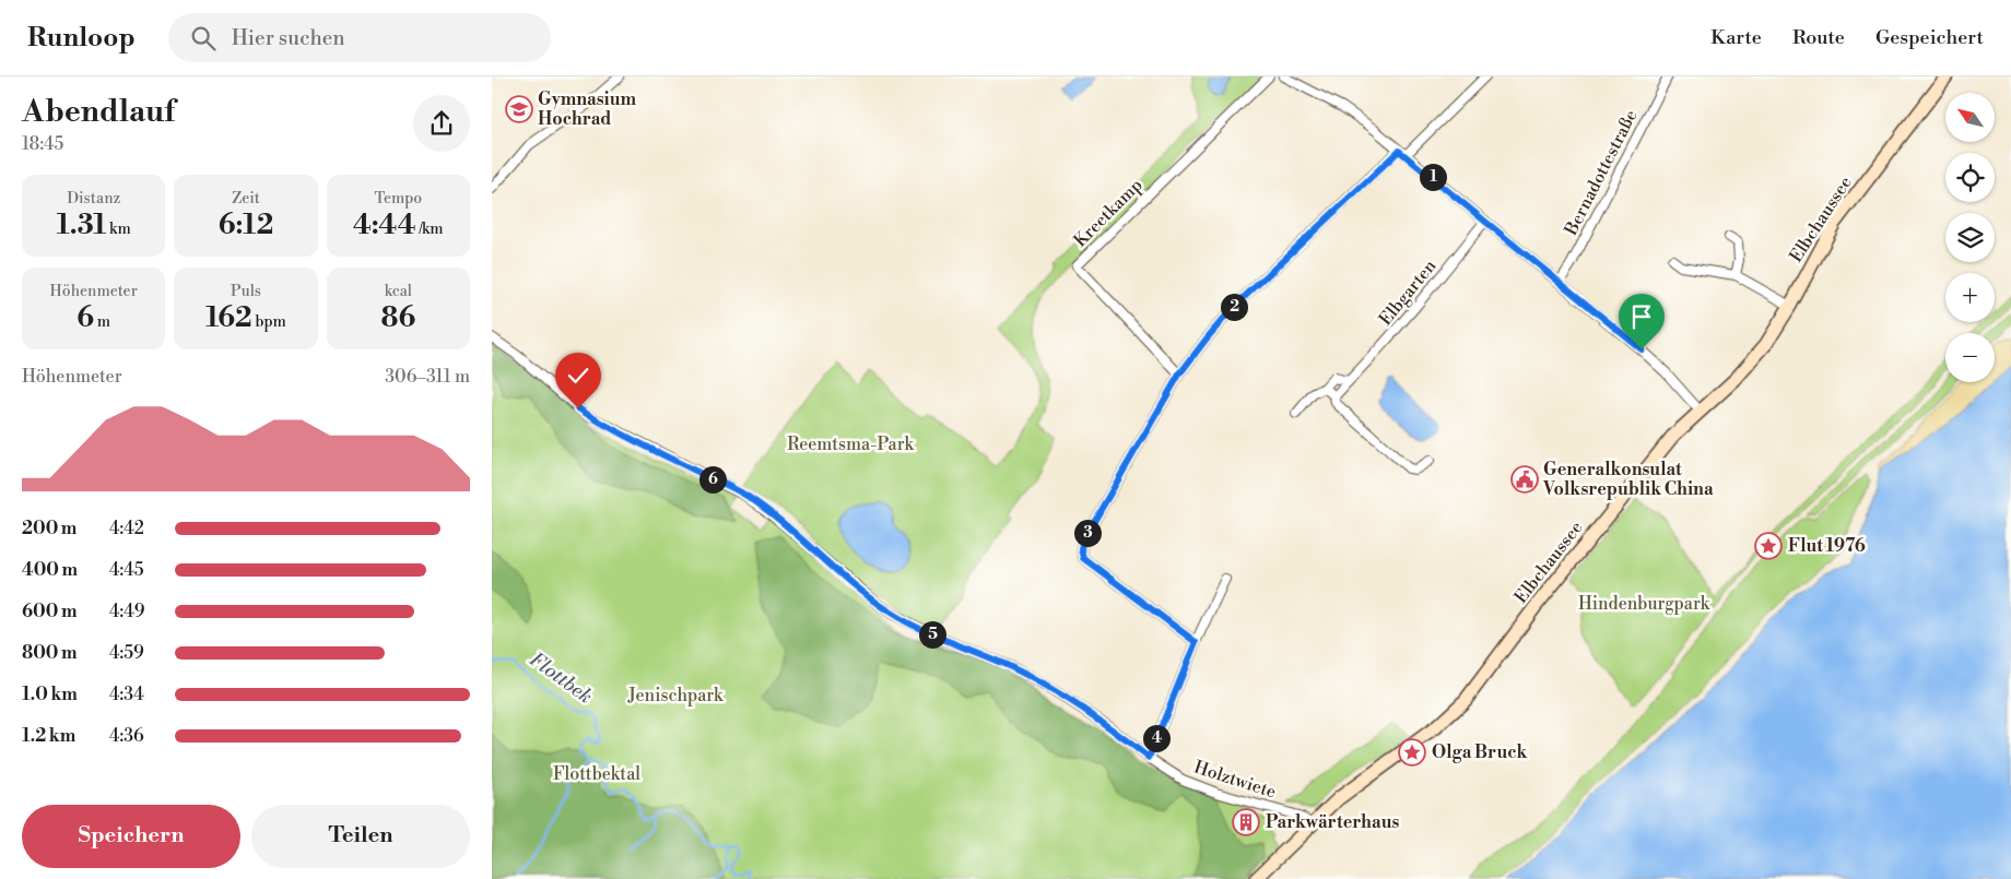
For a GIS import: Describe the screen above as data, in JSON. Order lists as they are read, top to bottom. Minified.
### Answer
{"streets":{"main road":["Elbchaussee"],"street":["Bernadottestraße","Kreetkamp","Elbgarten","Holztwiete"]},"crossings":[["Elbchaussee","Holztwiete"]],"water":["Flottbek"],"parks":["Reemtsma-Park","Hindenburgpark","Jenischpark","Flottbektal"],"places":{"school or university":["Gymnasium Hochrad"],"public building":["Generalkonsulat Volksrepublik China"],"place":["Flut 1976","Olga Bruck"],"building":["Parkwärterhaus"]},"north":"top left","page":{"header":"Runloop","search":"Hier suchen","nav":["Karte","Route","Gespeichert"],"heading":["Abendlauf","18:45"],"map_buttons":["+","−"],"pins":["1","2","6","3","5","4"],"stats":[["Distanz","1.31 km"],["Zeit","6:12"],["Tempo","4:44 /km"],["Höhenmeter","6 m"],["Puls","162 bpm"],["kcal","86"]],"chart":["Höhenmeter","306–311 m"],"list":[{"name":"200 m","note":"4:42"},{"name":"400 m","note":"4:45"},{"name":"600 m","note":"4:49"},{"name":"800 m","note":"4:59"},{"name":"1.0 km","note":"4:34"},{"name":"1.2 km","note":"4:36"}],"buttons":["Speichern","Teilen"]}}
